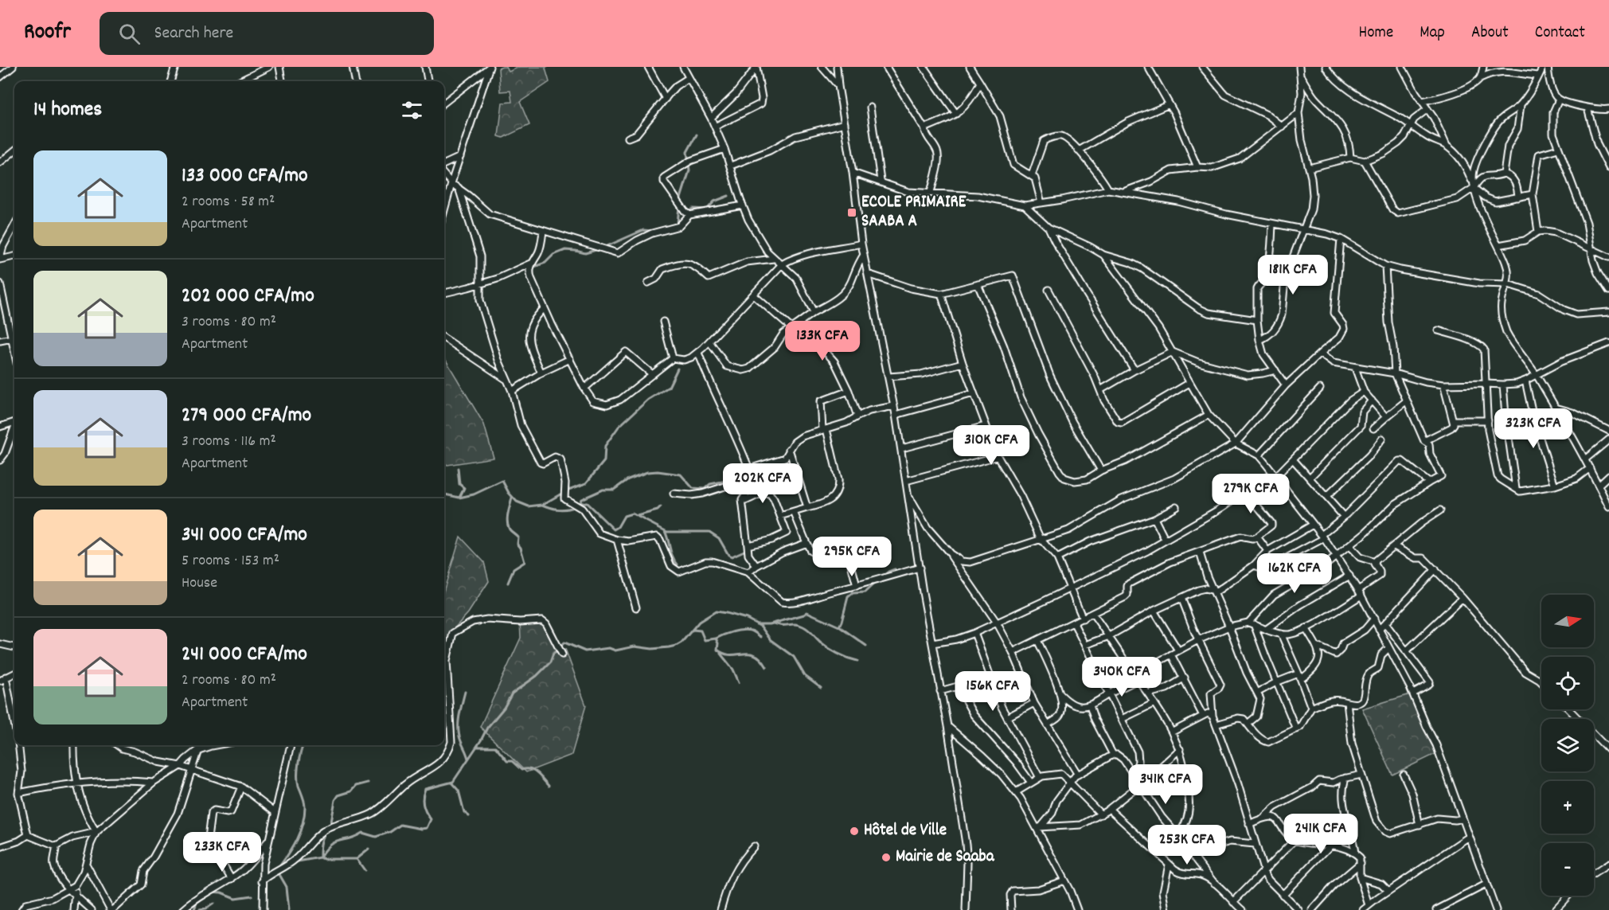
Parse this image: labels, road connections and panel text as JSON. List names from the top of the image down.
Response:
{
  "places": {
    "transit": ["ECOLE PRIMAIRE SAABA A"],
    "other": ["Hôtel de Ville", "Mairie de Saaba"]
  },
  "north": "right",
  "page": {
    "header": "Roofr",
    "search": "Search here",
    "nav": [
      "Home",
      "Map",
      "About",
      "Contact"
    ],
    "heading": "14 homes",
    "list": [
      {
        "name": "133 000 CFA/mo",
        "note": "2 rooms · 58 m² · Apartment"
      },
      {
        "name": "202 000 CFA/mo",
        "note": "3 rooms · 80 m² · Apartment"
      },
      {
        "name": "279 000 CFA/mo",
        "note": "3 rooms · 116 m² · Apartment"
      },
      {
        "name": "341 000 CFA/mo",
        "note": "5 rooms · 153 m² · House"
      },
      {
        "name": "241 000 CFA/mo",
        "note": "2 rooms · 80 m² · Apartment"
      }
    ],
    "price": [
      "181K CFA",
      "133K CFA",
      "323K CFA",
      "310K CFA",
      "202K CFA",
      "279K CFA",
      "295K CFA",
      "162K CFA",
      "340K CFA",
      "156K CFA",
      "341K CFA",
      "241K CFA",
      "253K CFA",
      "233K CFA"
    ],
    "map_buttons": ["+", "−"]
  }
}
